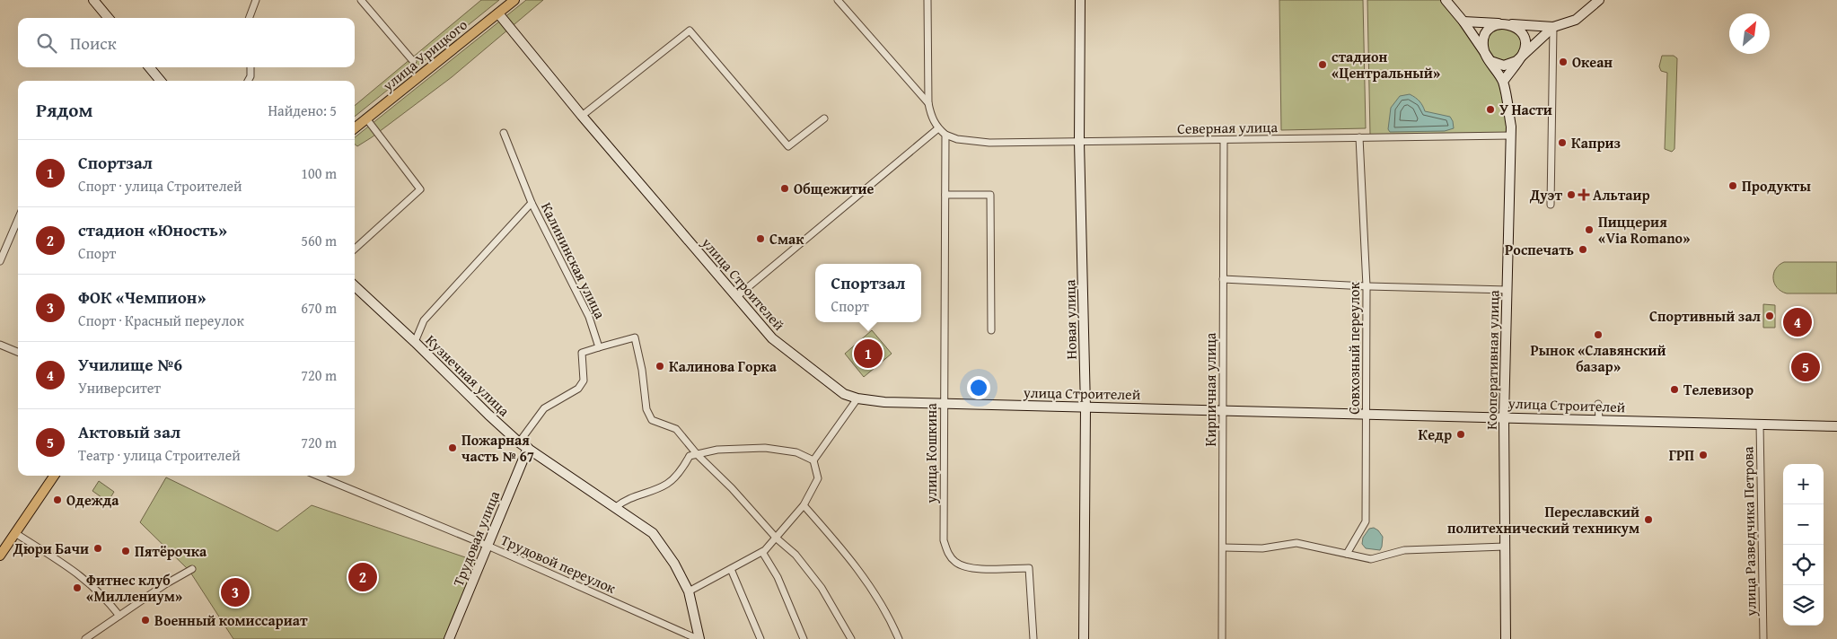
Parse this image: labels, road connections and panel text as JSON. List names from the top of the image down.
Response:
{
  "streets": {
    "main road": ["улица Урицкого"],
    "street": [
      "Северная улица",
      "Калининская улица",
      "улица Строителей",
      "Новая улица",
      "Совхозный переулок",
      "Кооперативная улица",
      "Кузнечная улица",
      "Кирпичная улица",
      "улица Кошкина",
      "улица Разведчика Петрова",
      "Трудовая улица",
      "Трудовой переулок"
    ]
  },
  "crossings": [
    ["улица Урицкого", "улица Строителей"],
    ["Северная улица", "Новая улица"],
    ["Северная улица", "Совхозный переулок"],
    ["Северная улица", "Кооперативная улица"],
    ["Северная улица", "Кирпичная улица"],
    ["Северная улица", "улица Кошкина"],
    ["улица Строителей", "Новая улица"],
    ["улица Строителей", "Совхозный переулок"],
    ["улица Строителей", "Кооперативная улица"],
    ["улица Строителей", "Кирпичная улица"],
    ["улица Строителей", "улица Кошкина"],
    ["улица Строителей", "улица Разведчика Петрова"],
    ["Кузнечная улица", "Трудовая улица"],
    ["Кузнечная улица", "Трудовой переулок"],
    ["Трудовая улица", "Трудовой переулок"]
  ],
  "places": {
    "other": [
      "Океан",
      "стадион «Центральный»",
      "У Насти",
      "Каприз",
      "Продукты",
      "Общежитие",
      "Дуэт",
      "Пиццерия «Via Romano»",
      "Смак",
      "Роспечать",
      "Спортивный зал",
      "Рынок «Славянский базар»",
      "Калинова Горка",
      "Телевизор",
      "Кедр",
      "Пожарная часть № 67",
      "ГРП",
      "Одежда",
      "Переславский политехнический техникум",
      "Дюри Бачи",
      "Пятёрочка",
      "Фитнес клуб «Миллениум»",
      "Военный комиссариат"
    ],
    "health": ["Альтаир"]
  },
  "north": "top right",
  "page": {
    "search": "Поиск",
    "heading": ["Рядом", "Найдено: 5"],
    "list": [
      {
        "mark": "1",
        "name": "Спортзал",
        "note": "Спорт · улица Строителей",
        "value": "100 m"
      },
      {
        "mark": "2",
        "name": "стадион «Юность»",
        "note": "Спорт",
        "value": "560 m"
      },
      {
        "mark": "3",
        "name": "ФОК «Чемпион»",
        "note": "Спорт · Красный переулок",
        "value": "670 m"
      },
      {
        "mark": "4",
        "name": "Училище №6",
        "note": "Университет",
        "value": "720 m"
      },
      {
        "mark": "5",
        "name": "Актовый зал",
        "note": "Театр · улица Строителей",
        "value": "720 m"
      }
    ],
    "popup": ["Спортзал", "Спорт"],
    "pins": [
      "4",
      "1",
      "5",
      "2",
      "3"
    ],
    "map_buttons": ["+", "−"]
  }
}
